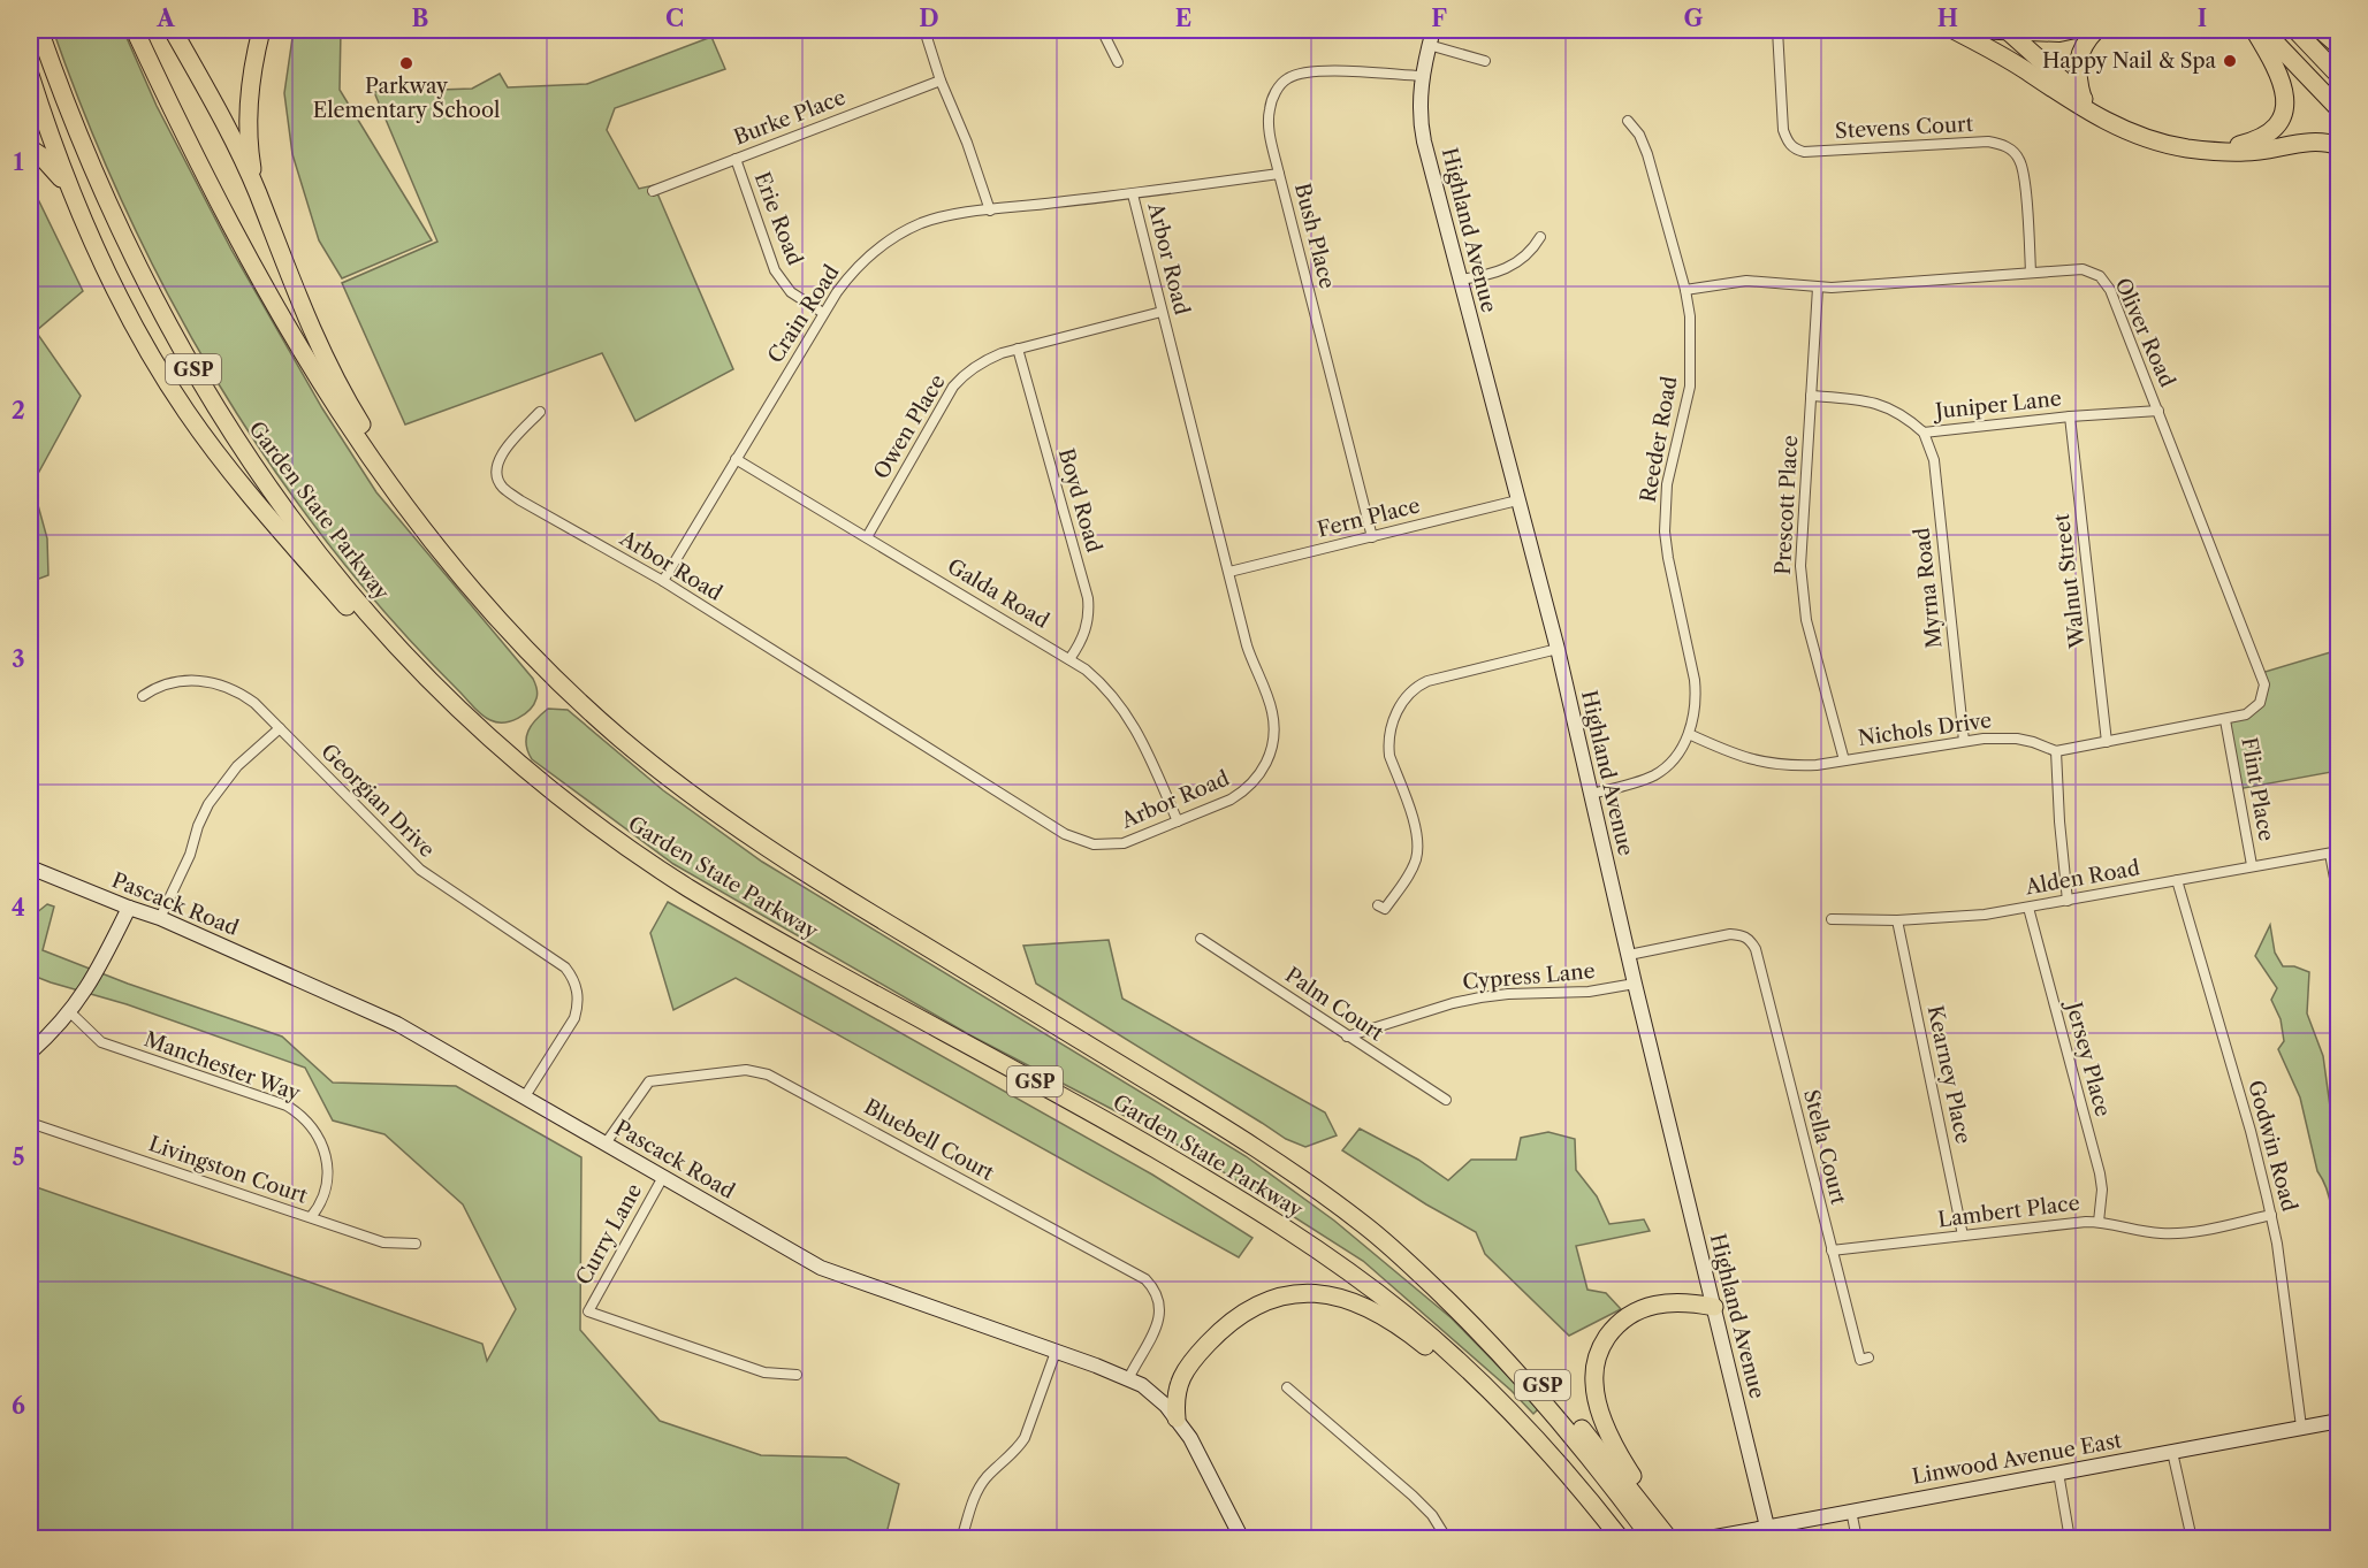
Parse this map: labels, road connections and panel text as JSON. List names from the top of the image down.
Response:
{
  "streets": {
    "highway": ["GSP", "Garden State Parkway"],
    "street": [
      "Burke Place",
      "Stevens Court",
      "Erie Road",
      "Highland Avenue",
      "Bush Place",
      "Arbor Road",
      "Crain Road",
      "Oliver Road",
      "Juniper Lane",
      "Owen Place",
      "Reeder Road",
      "Boyd Road",
      "Prescott Place",
      "Fern Place",
      "Walnut Street",
      "Myrna Road",
      "Galda Road",
      "Nichols Drive",
      "Flint Place",
      "Georgian Drive",
      "Alden Road",
      "Pascack Road",
      "Cypress Lane",
      "Palm Court",
      "Jersey Place",
      "Manchester Way",
      "Kearney Place",
      "Bluebell Court",
      "Godwin Road",
      "Stella Court",
      "Livingston Court",
      "Lambert Place",
      "Curry Lane",
      "Linwood Avenue East"
    ]
  },
  "crossings": [
    ["Burke Place", "Erie Road"],
    ["Stevens Court", "Oliver Road"],
    ["Erie Road", "Crain Road"],
    ["Highland Avenue", "Bush Place"],
    ["Highland Avenue", "Reeder Road"],
    ["Highland Avenue", "Fern Place"],
    ["Highland Avenue", "Cypress Lane"],
    ["Highland Avenue", "Stella Court"],
    ["Highland Avenue", "Linwood Avenue East"],
    ["Bush Place", "Crain Road"],
    ["Bush Place", "Fern Place"],
    ["Arbor Road", "Crain Road"],
    ["Arbor Road", "Owen Place"],
    ["Arbor Road", "Fern Place"],
    ["Arbor Road", "Galda Road"],
    ["Crain Road", "Galda Road"],
    ["Oliver Road", "Juniper Lane"],
    ["Oliver Road", "Reeder Road"],
    ["Oliver Road", "Prescott Place"],
    ["Oliver Road", "Nichols Drive"],
    ["Juniper Lane", "Prescott Place"],
    ["Juniper Lane", "Walnut Street"],
    ["Juniper Lane", "Myrna Road"],
    ["Owen Place", "Boyd Road"],
    ["Owen Place", "Galda Road"],
    ["Reeder Road", "Nichols Drive"],
    ["Boyd Road", "Galda Road"],
    ["Prescott Place", "Nichols Drive"],
    ["Walnut Street", "Nichols Drive"],
    ["Myrna Road", "Nichols Drive"],
    ["Nichols Drive", "Flint Place"],
    ["Flint Place", "Alden Road"],
    ["Georgian Drive", "Pascack Road"],
    ["Alden Road", "Jersey Place"],
    ["Alden Road", "Kearney Place"],
    ["Alden Road", "Godwin Road"],
    ["Pascack Road", "Bluebell Court"],
    ["Pascack Road", "Curry Lane"],
    ["Cypress Lane", "Palm Court"],
    ["Jersey Place", "Lambert Place"],
    ["Manchester Way", "Livingston Court"],
    ["Kearney Place", "Lambert Place"],
    ["Godwin Road", "Lambert Place"],
    ["Godwin Road", "Linwood Avenue East"],
    ["Stella Court", "Lambert Place"]
  ],
  "places": ["Happy Nail & Spa", "Parkway Elementary School"],
  "grid": {
    "columns": [
      "A",
      "B",
      "C",
      "D",
      "E",
      "F",
      "G",
      "H",
      "I"
    ],
    "rows": [
      "1",
      "2",
      "3",
      "4",
      "5",
      "6"
    ]
  }
}
